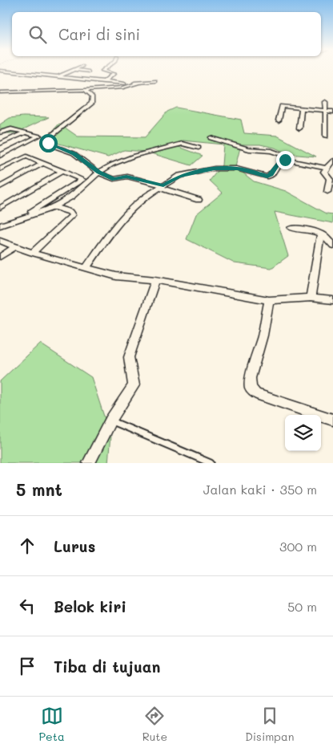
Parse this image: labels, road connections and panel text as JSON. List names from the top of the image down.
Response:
{
  "page": {
    "search": "Cari di sini",
    "heading": ["5 mnt", "Jalan kaki · 350 m"],
    "list": [
      ["Lurus", "300 m"],
      ["Belok kiri", "50 m"],
      "Tiba di tujuan"
    ],
    "nav": ["Peta", "Rute", "Disimpan"]
  }
}
